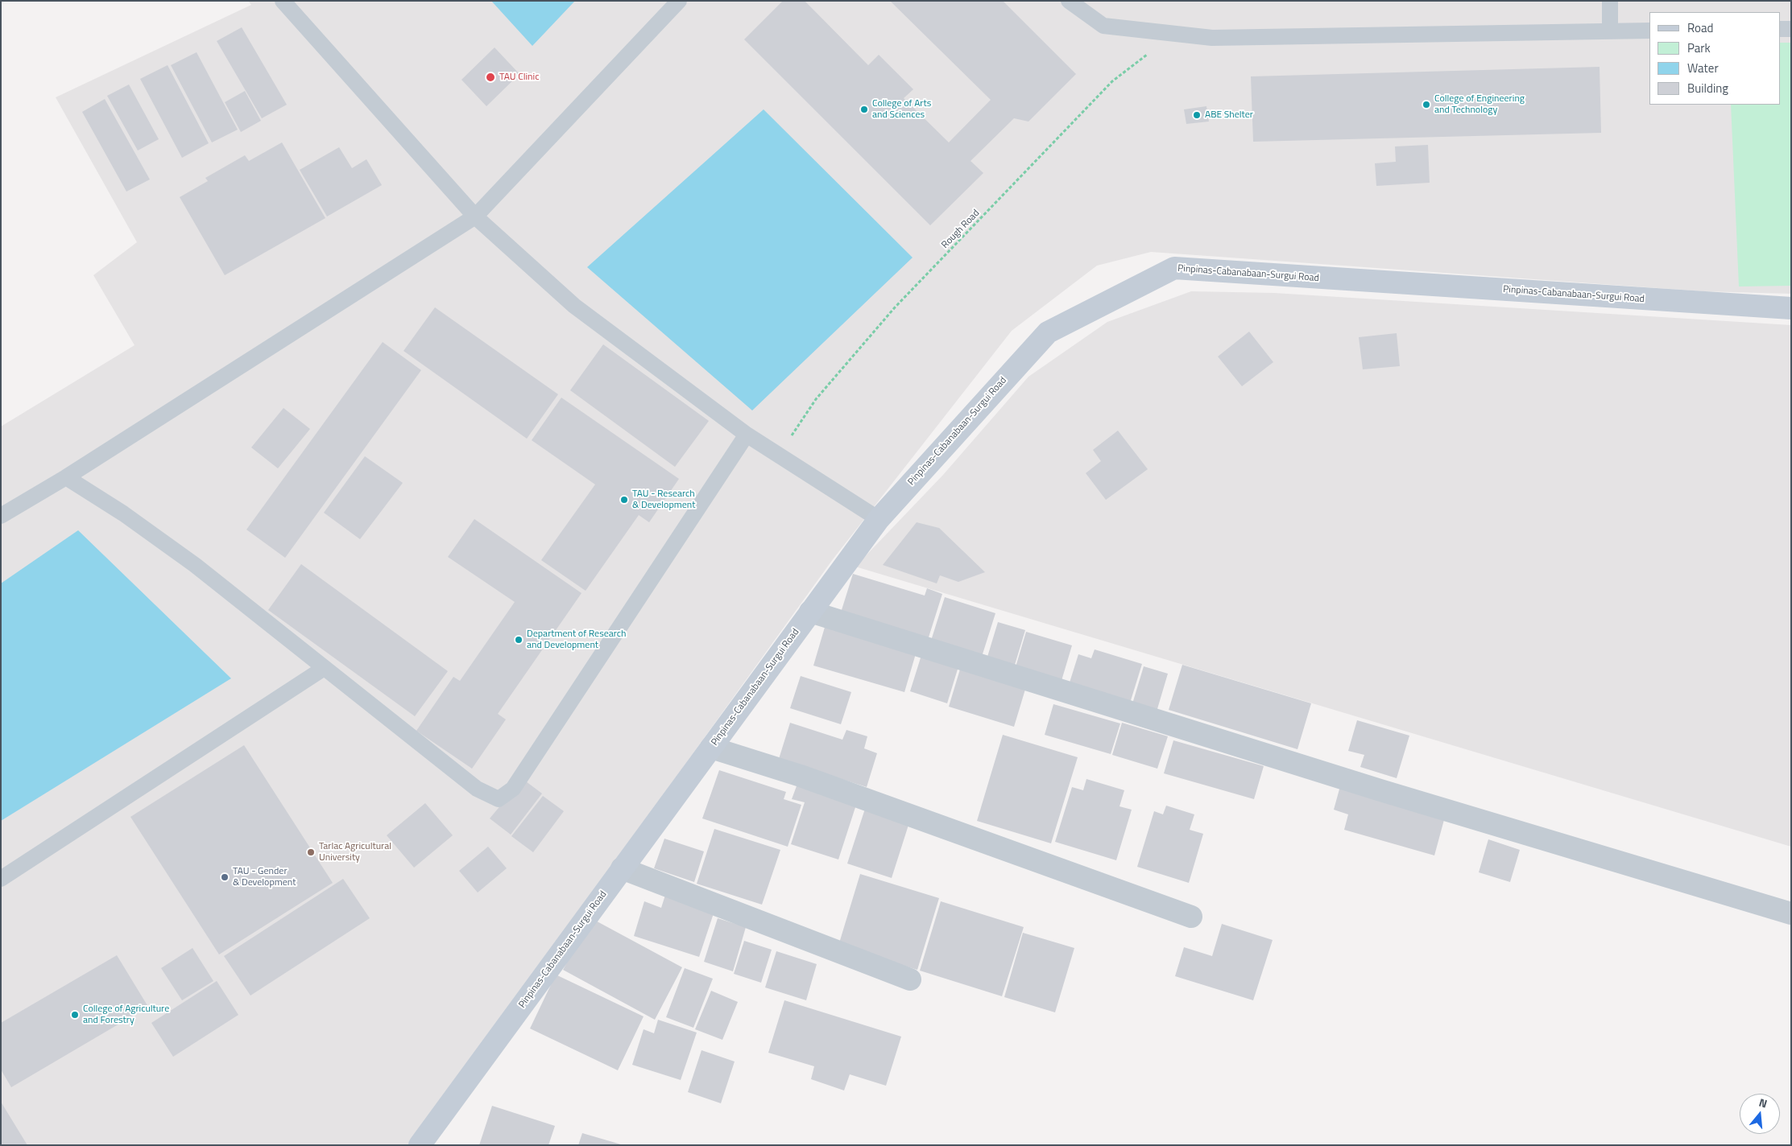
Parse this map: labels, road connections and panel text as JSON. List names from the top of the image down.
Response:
{
  "streets": {
    "street": ["Pinpinas-Cabanabaan-Surgui Road"],
    "path": ["Rough Road"]
  },
  "places": [
    "TAU Clinic",
    "College of Engineering and Technology",
    "College of Arts and Sciences",
    "ABE Shelter",
    "TAU - Research & Development",
    "Department of Research and Development",
    "Tarlac Agricultural University",
    "TAU - Gender & Development",
    "College of Agriculture and Forestry"
  ],
  "legend": [
    "Road",
    "Park",
    "Water",
    "Building"
  ],
  "north": "top"
}
